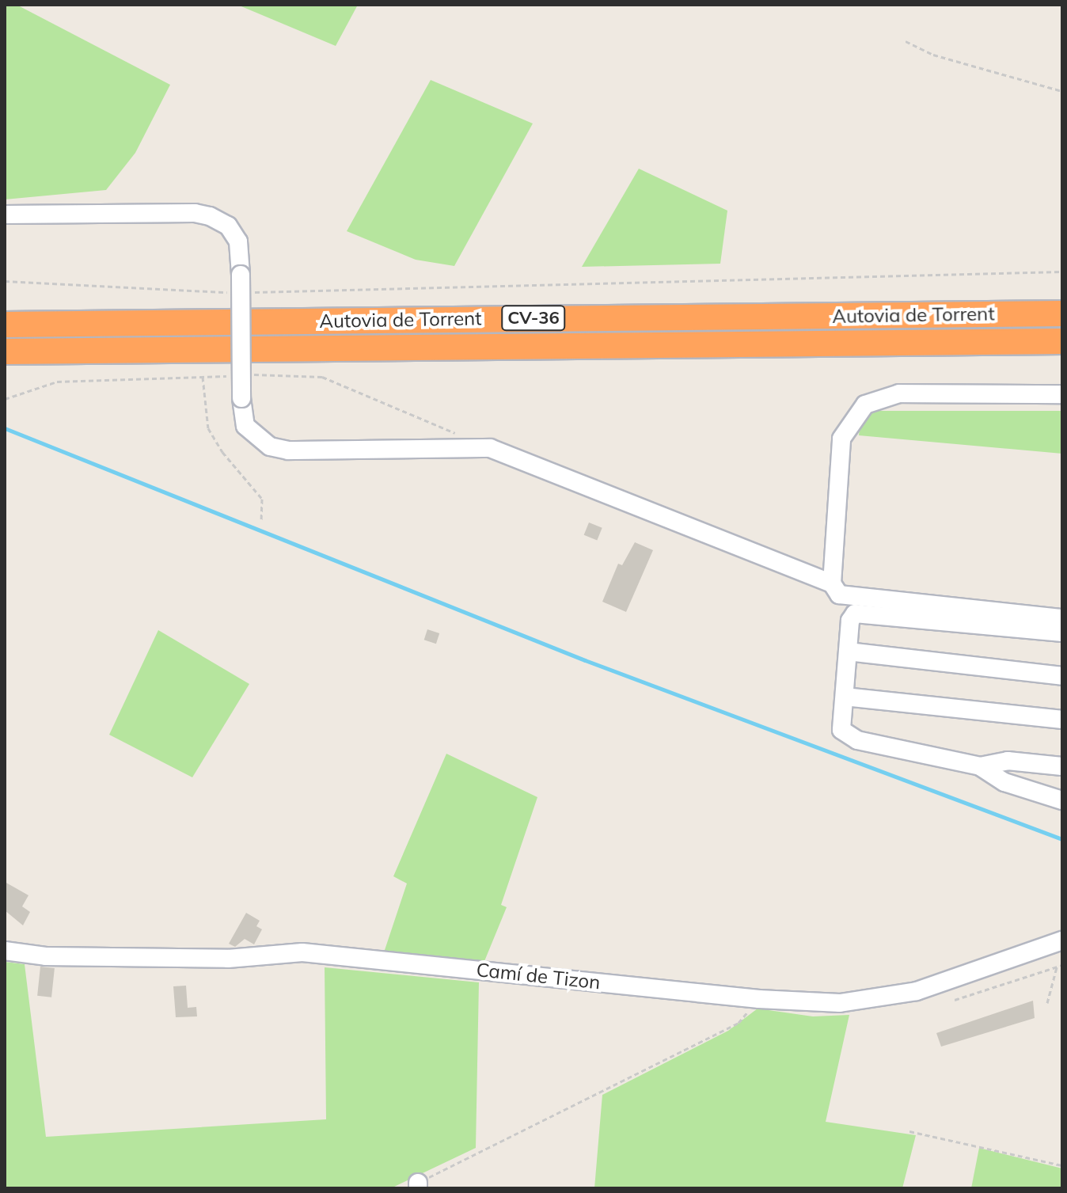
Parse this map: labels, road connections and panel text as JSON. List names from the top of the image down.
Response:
{
  "streets": {
    "highway": ["Autovia de Torrent", "CV-36"],
    "street": ["Camí de Tizon"]
  }
}
